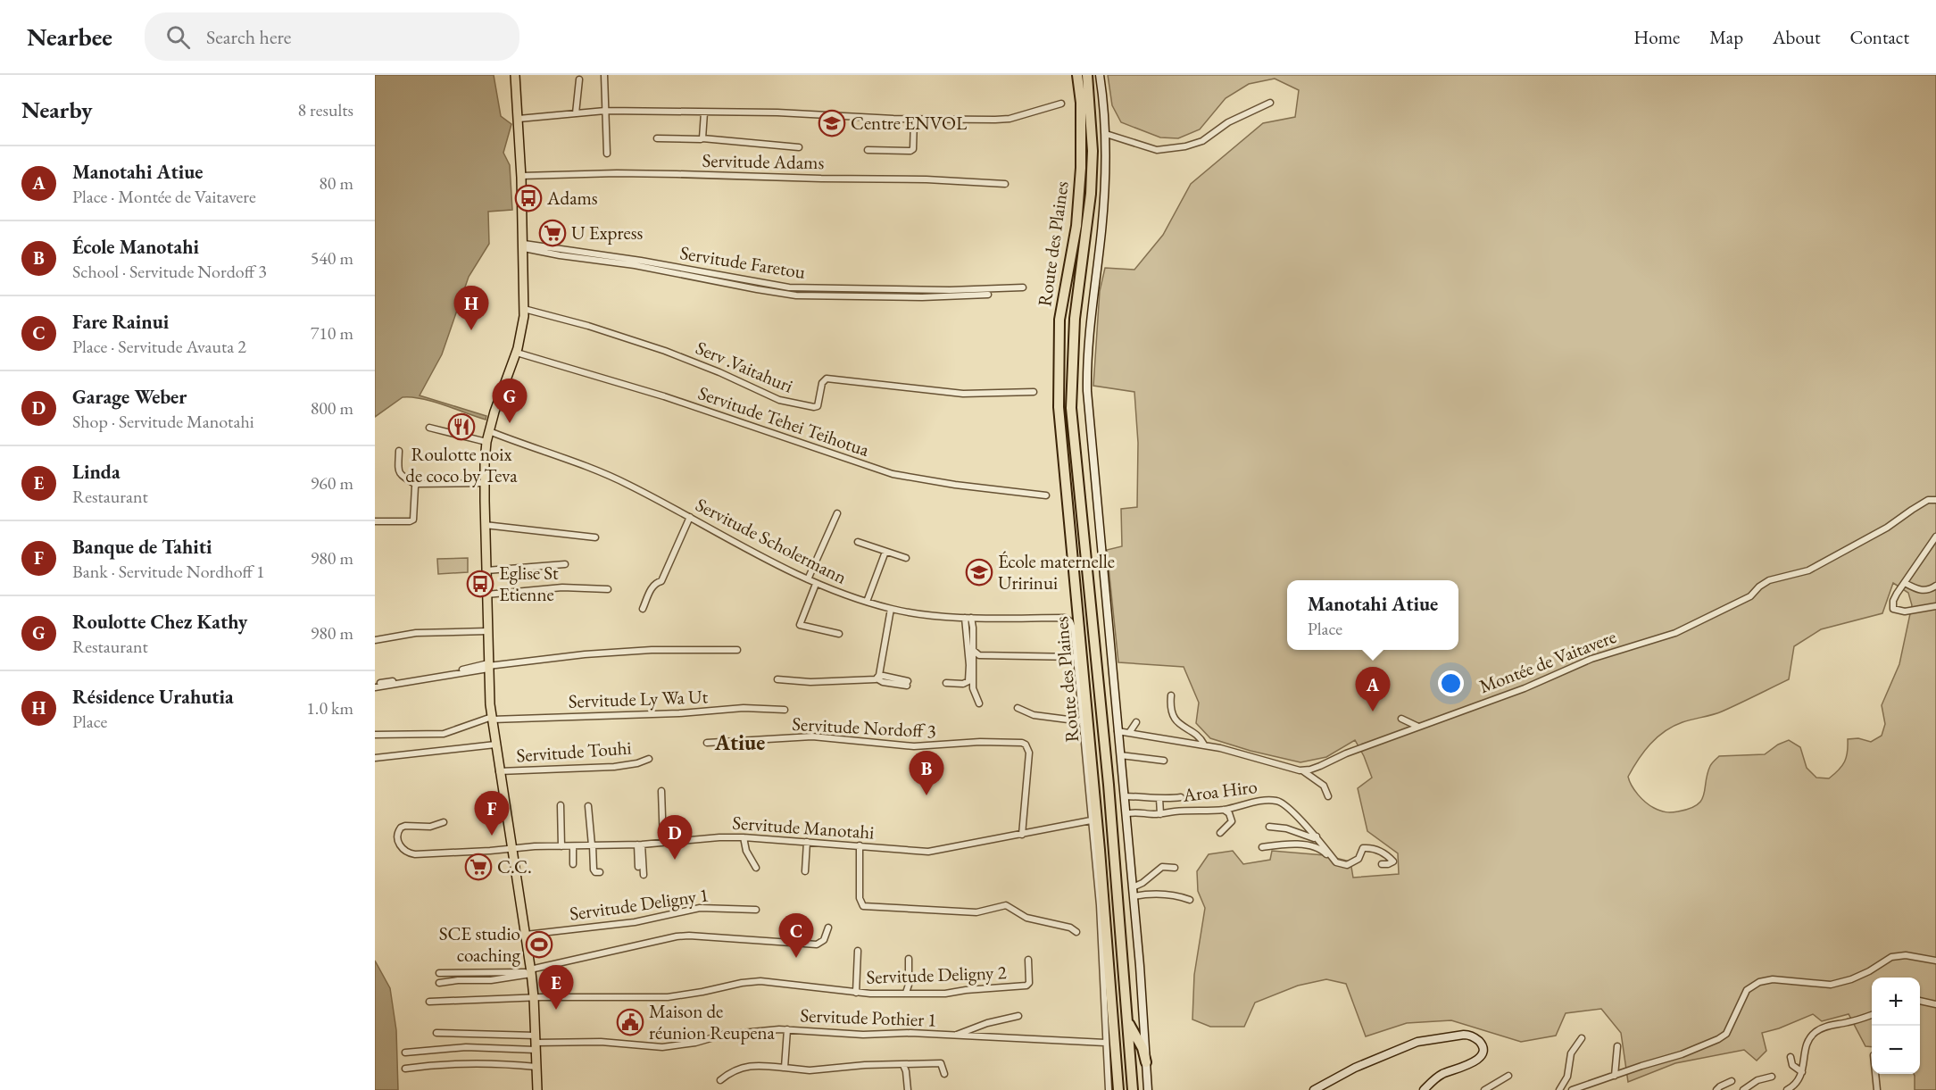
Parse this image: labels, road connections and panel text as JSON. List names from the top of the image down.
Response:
{
  "streets": {
    "highway": ["Route des Plaines"],
    "street": [
      "Servitude Adams",
      "Servitude Faretou",
      "Serv .Vaitahuri",
      "Servitude Tehei Teihotua",
      "Servitude Scholermann",
      "Montée de Vaitavere",
      "Servitude Ly Wa Ut",
      "Servitude Nordoff 3",
      "Servitude Touhi",
      "Aroa Hiro",
      "Servitude Manotahi",
      "Servitude Deligny 1",
      "Servitude Deligny 2",
      "Servitude Pothier 1"
    ]
  },
  "crossings": [
    ["Servitude Nordoff 3", "Servitude Manotahi"]
  ],
  "districts": ["Atiue"],
  "places": {
    "school or university": ["Centre ENVOL", "École maternelle Uririnui"],
    "bus stop": ["Adams", "Eglise St Etienne"],
    "supermarket": ["U Express", "C.C."],
    "restaurant": ["Roulotte noix de coco by Teva"],
    "sports": ["SCE studio coaching"],
    "public building": ["Maison de réunion Reupena"]
  },
  "page": {
    "header": "Nearbee",
    "search": "Search here",
    "nav": [
      "Home",
      "Map",
      "About",
      "Contact"
    ],
    "heading": ["Nearby", "8 results"],
    "list": [
      {
        "mark": "A",
        "name": "Manotahi Atiue",
        "note": "Place · Montée de Vaitavere",
        "value": "80 m"
      },
      {
        "mark": "B",
        "name": "École Manotahi",
        "note": "School · Servitude Nordoff 3",
        "value": "540 m"
      },
      {
        "mark": "C",
        "name": "Fare Rainui",
        "note": "Place · Servitude Avauta 2",
        "value": "710 m"
      },
      {
        "mark": "D",
        "name": "Garage Weber",
        "note": "Shop · Servitude Manotahi",
        "value": "800 m"
      },
      {
        "mark": "E",
        "name": "Linda",
        "note": "Restaurant",
        "value": "960 m"
      },
      {
        "mark": "F",
        "name": "Banque de Tahiti",
        "note": "Bank · Servitude Nordhoff 1",
        "value": "980 m"
      },
      {
        "mark": "G",
        "name": "Roulotte Chez Kathy",
        "note": "Restaurant",
        "value": "980 m"
      },
      {
        "mark": "H",
        "name": "Résidence Urahutia",
        "note": "Place",
        "value": "1.0 km"
      }
    ],
    "pins": [
      "H",
      "G",
      "A",
      "B",
      "F",
      "D",
      "C",
      "E"
    ],
    "popup": ["Manotahi Atiue", "Place"],
    "map_buttons": ["+", "−"]
  }
}
